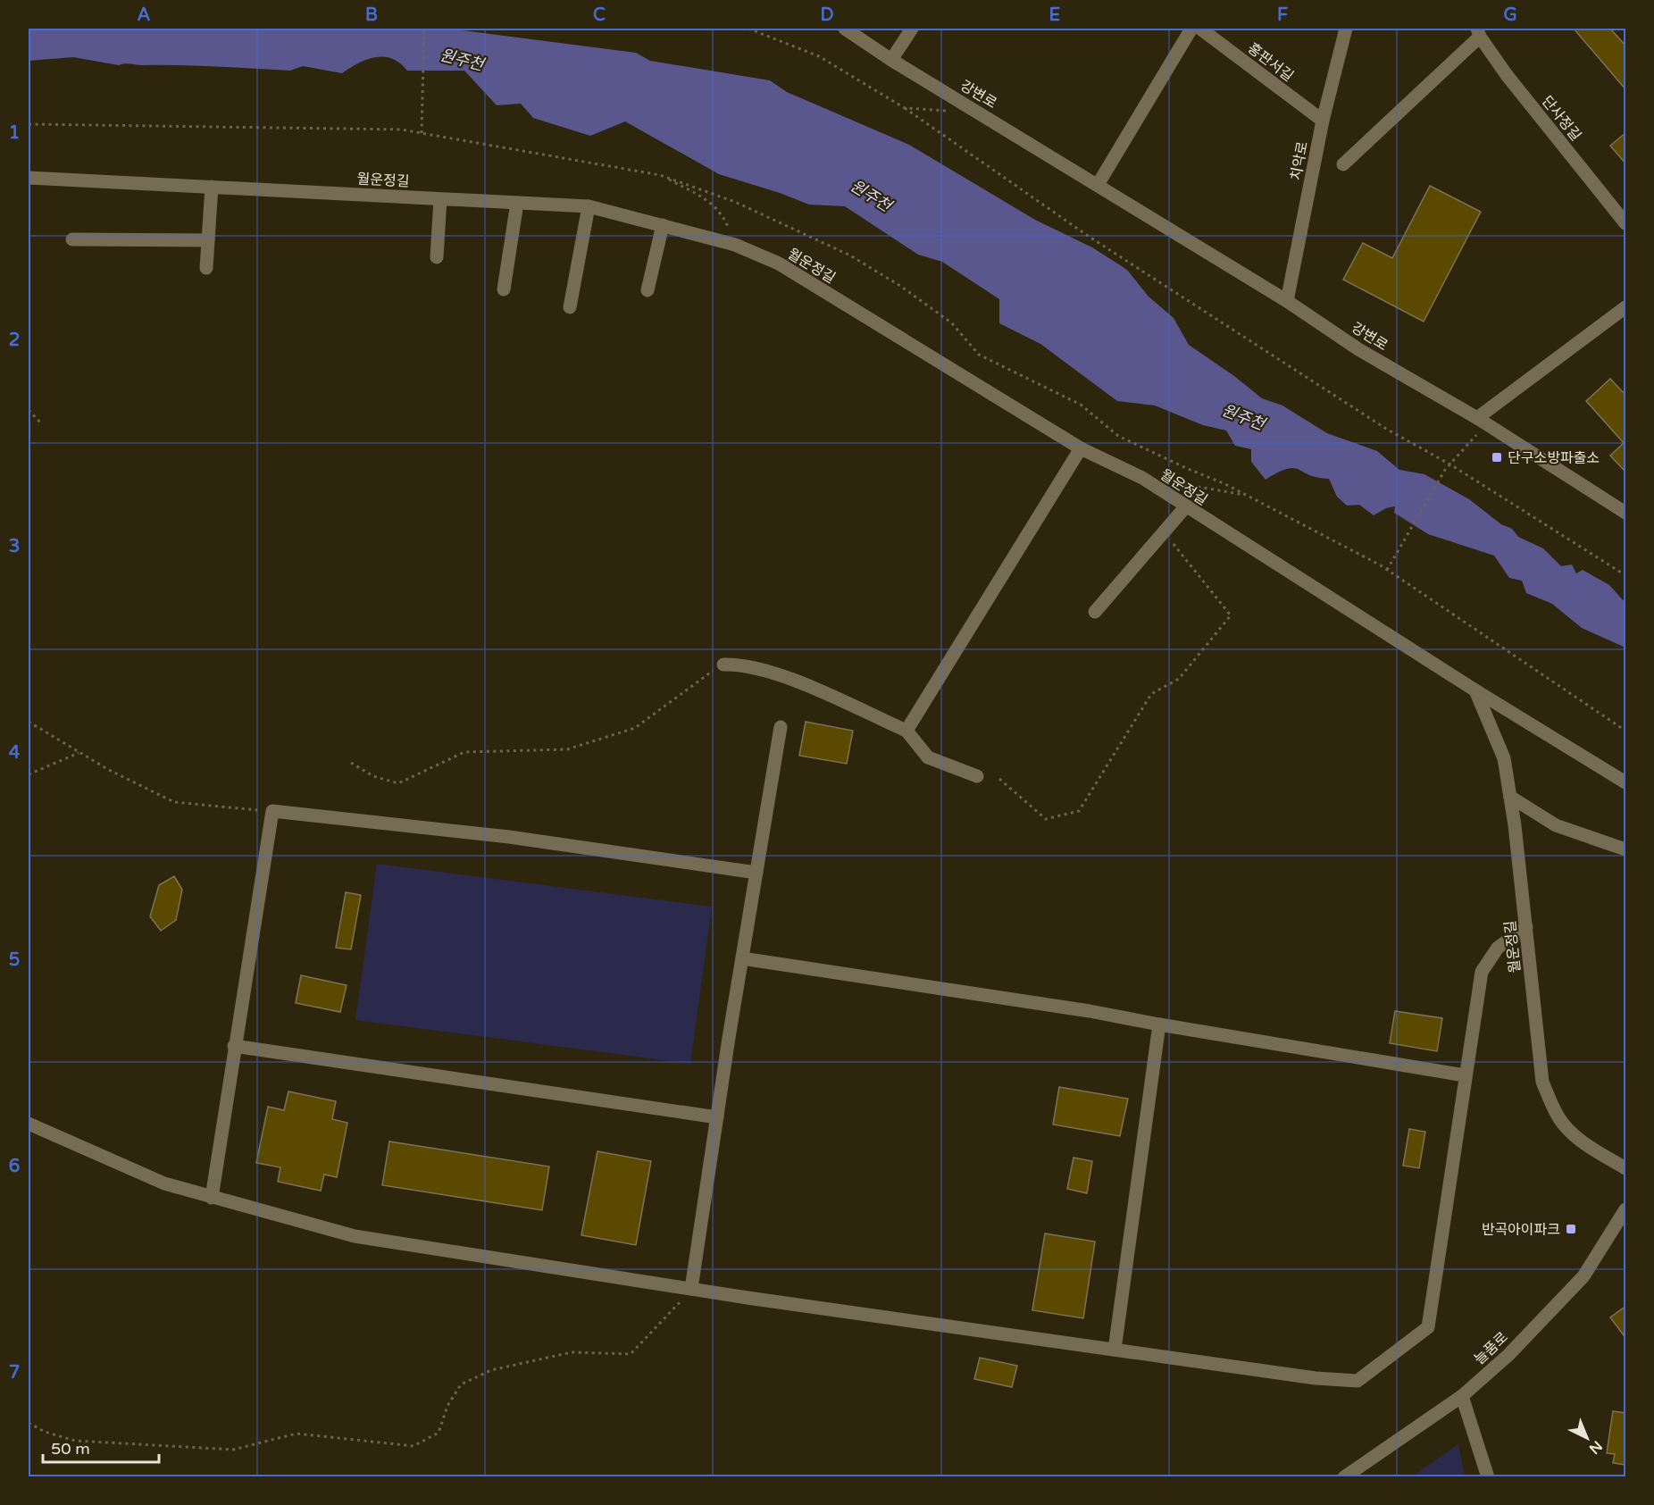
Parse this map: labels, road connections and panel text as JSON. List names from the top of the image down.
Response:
{
  "streets": {
    "street": [
      "홍판서길",
      "강변로",
      "단사정길",
      "치악로",
      "월운정길",
      "늘품로"
    ]
  },
  "crossings": [
    ["홍판서길", "치악로"],
    ["강변로", "치악로"]
  ],
  "water": ["원주천"],
  "places": {
    "transit": ["단구소방파출소", "반곡아이파크"]
  },
  "scale_bar": "50 m",
  "north": "bottom right",
  "grid": {
    "columns": [
      "A",
      "B",
      "C",
      "D",
      "E",
      "F",
      "G"
    ],
    "rows": [
      "1",
      "2",
      "3",
      "4",
      "5",
      "6",
      "7"
    ]
  }
}
